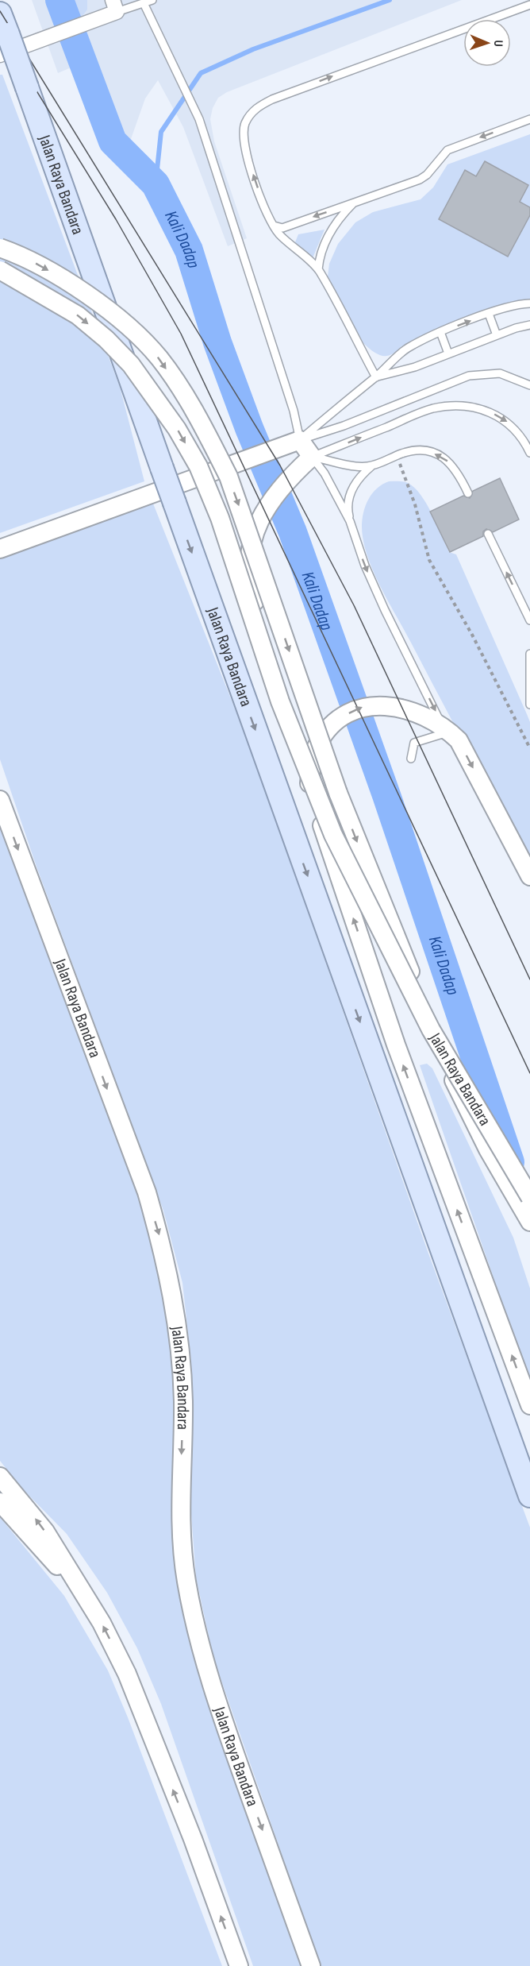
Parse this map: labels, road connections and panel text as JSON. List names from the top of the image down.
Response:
{
  "streets": {
    "main road": ["Jalan Raya Bandara"]
  },
  "one_way": ["Jalan Raya Bandara"],
  "water": ["Kali Dadap"],
  "north": "right"
}
